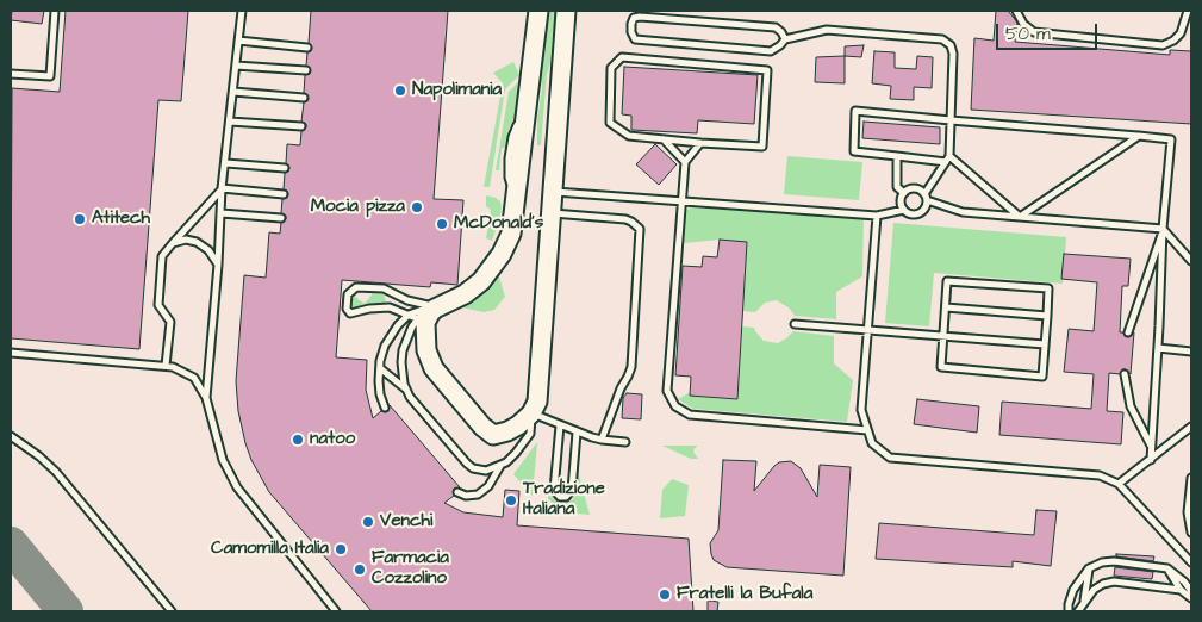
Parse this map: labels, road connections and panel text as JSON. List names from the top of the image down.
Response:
{
  "places": [
    "Napolimania",
    "Mocia pizza",
    "Atitech",
    "McDonald's",
    "natoo",
    "Tradizione Italiana",
    "Venchi",
    "Camomilla Italia",
    "Farmacia Cozzolino",
    "Fratelli la Bufala"
  ],
  "scale_bar": "50 m"
}
